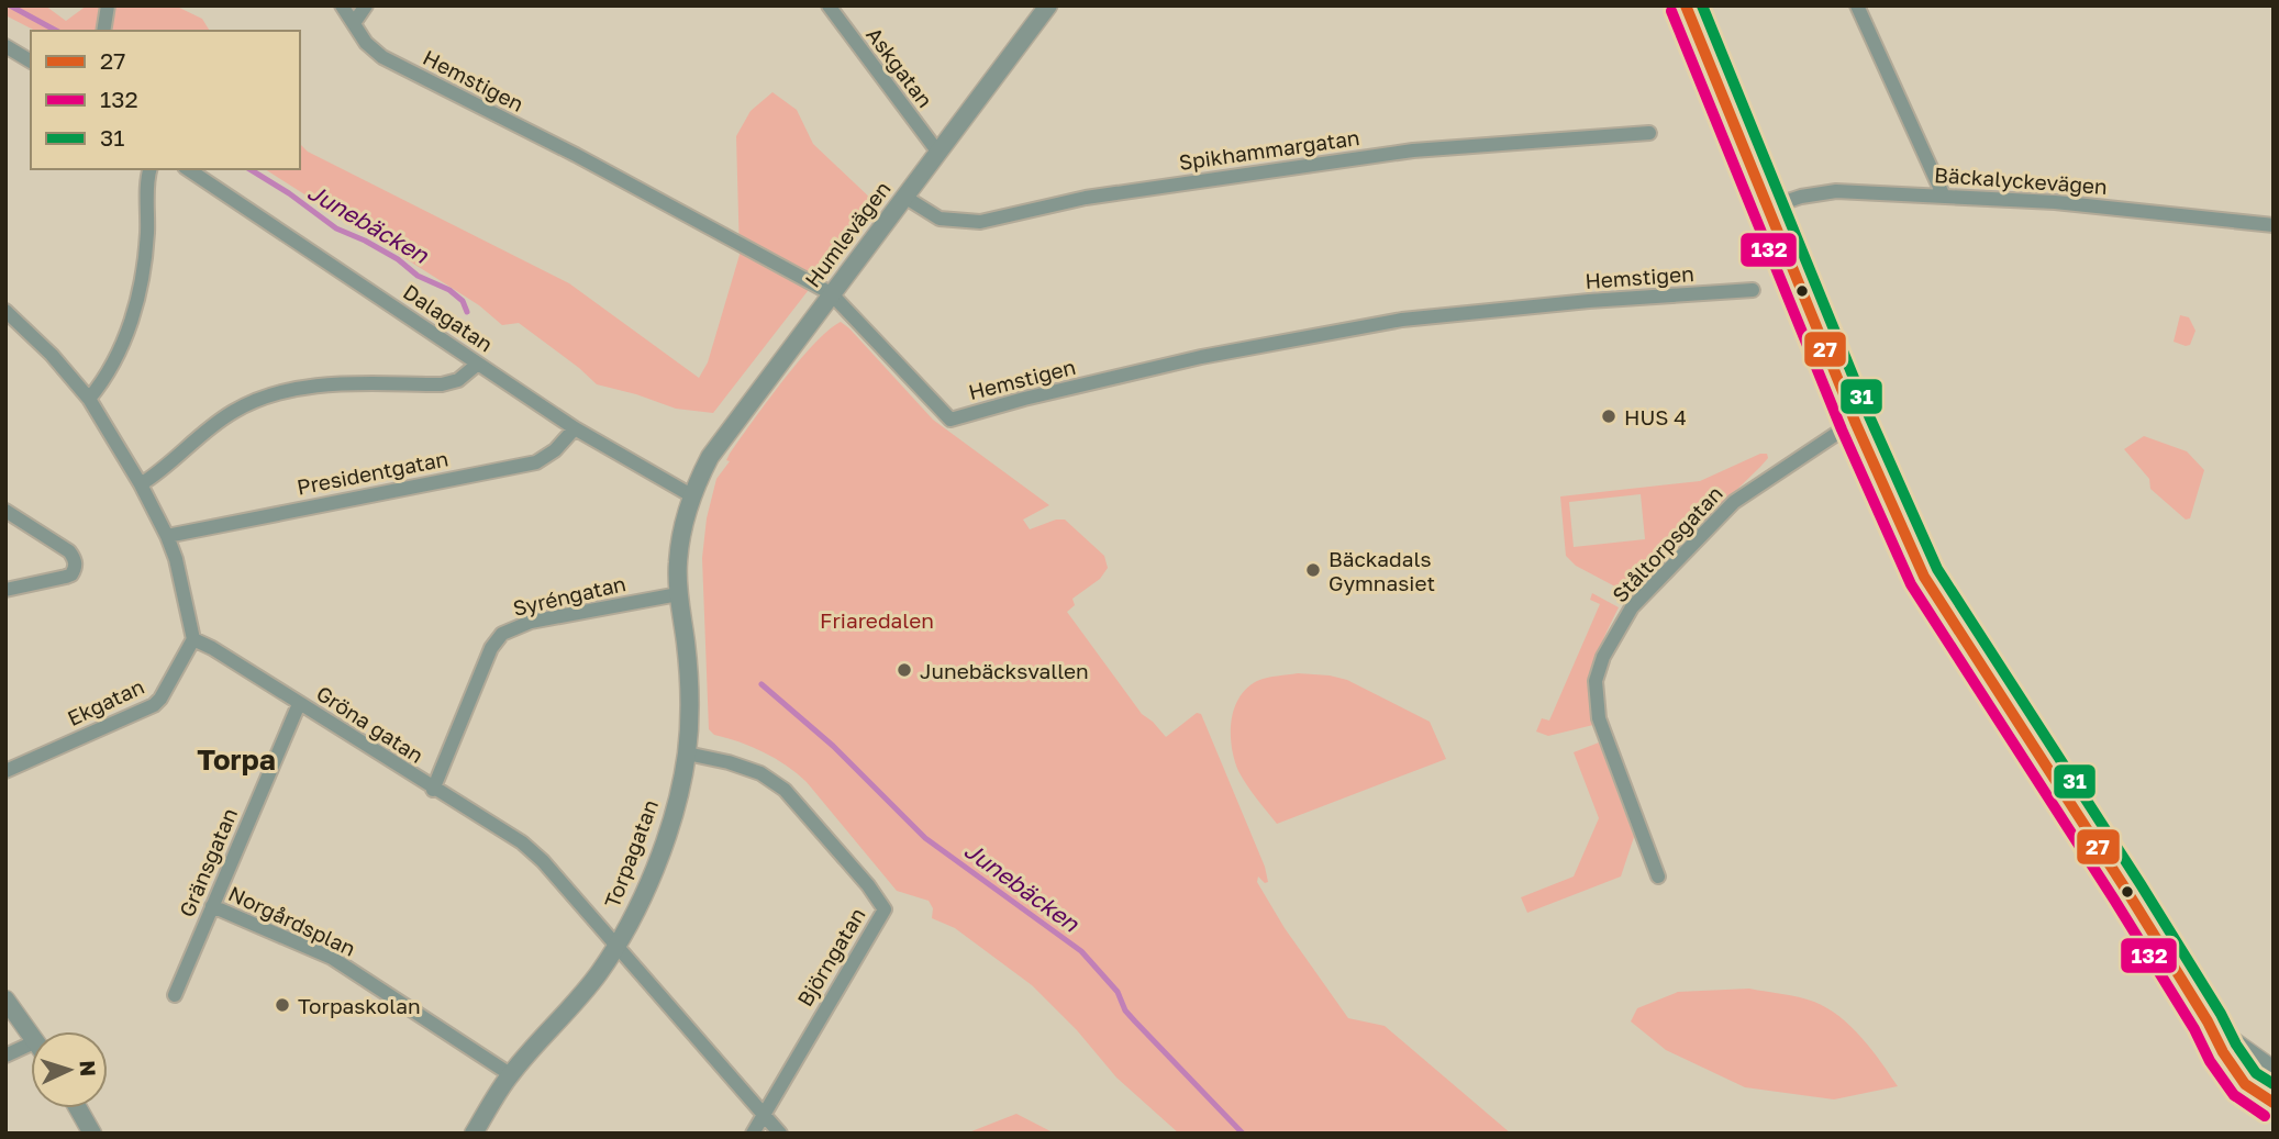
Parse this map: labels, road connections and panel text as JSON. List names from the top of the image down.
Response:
{
  "streets": {
    "street": [
      "Askgatan",
      "Hemstigen",
      "Spikhammargatan",
      "Bäckalyckevägen",
      "Humlevägen",
      "Dalagatan",
      "Presidentgatan",
      "Ståltorpsgatan",
      "Syréngatan",
      "Ekgatan",
      "Gröna gatan",
      "Torpagatan",
      "Gränsgatan",
      "Norgårdsplan",
      "Björngatan"
    ]
  },
  "crossings": [
    ["Askgatan", "Humlevägen"],
    ["Hemstigen", "Humlevägen"],
    ["Spikhammargatan", "Humlevägen"],
    ["Humlevägen", "Dalagatan"],
    ["Humlevägen", "Torpagatan"],
    ["Dalagatan", "Presidentgatan"],
    ["Dalagatan", "Torpagatan"],
    ["Syréngatan", "Gröna gatan"],
    ["Syréngatan", "Torpagatan"],
    ["Ekgatan", "Gröna gatan"],
    ["Gröna gatan", "Torpagatan"],
    ["Gröna gatan", "Gränsgatan"],
    ["Gröna gatan", "Björngatan"],
    ["Torpagatan", "Norgårdsplan"],
    ["Torpagatan", "Björngatan"],
    ["Gränsgatan", "Norgårdsplan"]
  ],
  "districts": ["Torpa"],
  "water": ["Junebäcken"],
  "parks": ["Friaredalen"],
  "places": [
    "HUS 4",
    "Bäckadals Gymnasiet",
    "Junebäcksvallen",
    "Torpaskolan"
  ],
  "lines": ["transit line 27", "transit line 31", "transit line 132"],
  "legend": ["27", "132", "31"],
  "north": "right"
}
